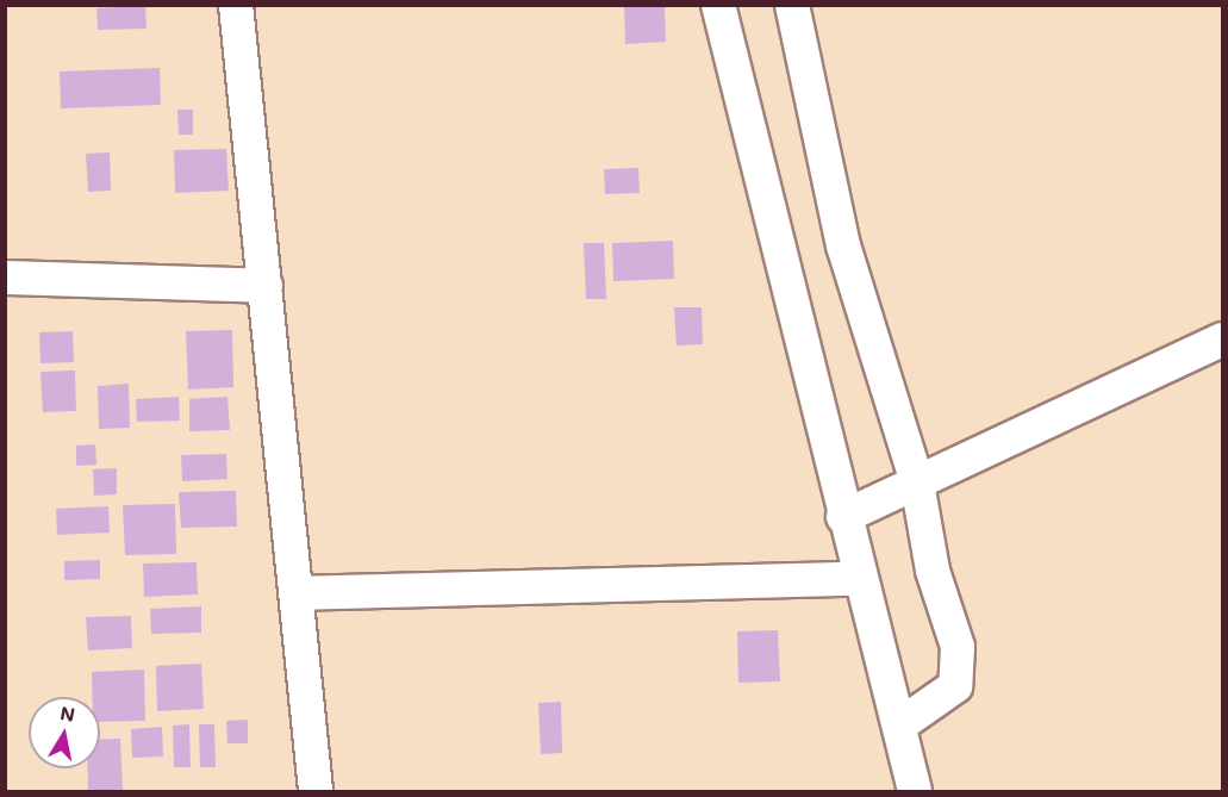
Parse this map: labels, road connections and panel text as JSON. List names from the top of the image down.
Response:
{
  "north": "top"
}
